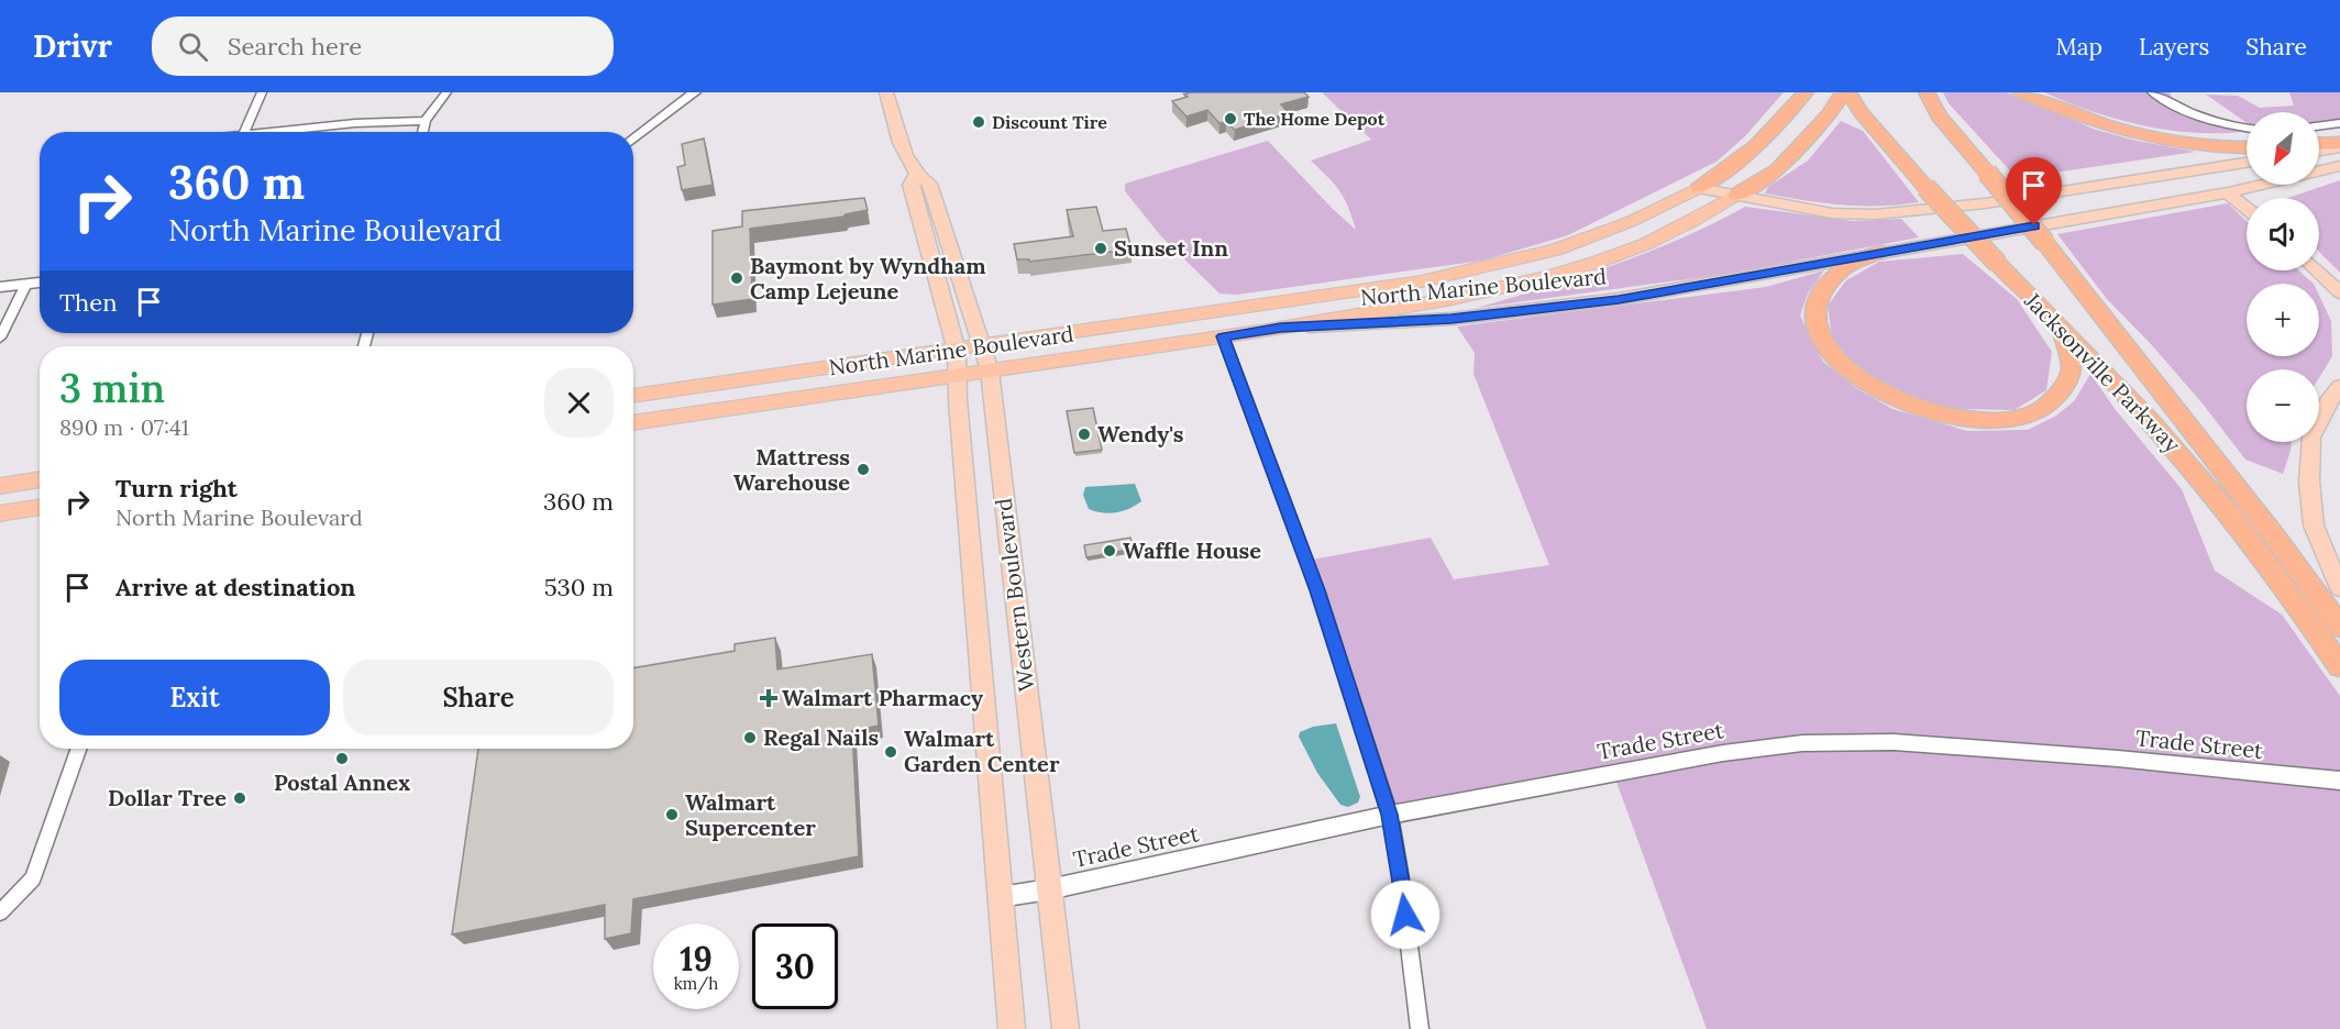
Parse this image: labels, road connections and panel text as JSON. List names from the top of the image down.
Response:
{
  "streets": {
    "highway": ["North Marine Boulevard", "Jacksonville Parkway"],
    "main road": ["Western Boulevard"],
    "street": ["Trade Street"]
  },
  "crossings": [
    ["North Marine Boulevard", "Western Boulevard"],
    ["Western Boulevard", "Trade Street"]
  ],
  "places": {
    "other": [
      "The Home Depot",
      "Discount Tire",
      "Sunset Inn",
      "Baymont by Wyndham Camp Lejeune",
      "Wendy's",
      "Mattress Warehouse",
      "Waffle House",
      "Regal Nails",
      "Walmart Garden Center",
      "Postal Annex",
      "Dollar Tree",
      "Walmart Supercenter"
    ],
    "health": ["Walmart Pharmacy"]
  },
  "north": "bottom left",
  "page": {
    "header": "Drivr",
    "search": "Search here",
    "nav": ["Map", "Layers", "Share"],
    "map_buttons": ["+", "−"],
    "turn": ["360 m", "North Marine Boulevard"],
    "then": "Then",
    "heading": ["3 min", "890 m · 07:41"],
    "list": [
      {
        "name": "Turn right",
        "note": "North Marine Boulevard",
        "value": "360 m"
      },
      {
        "name": "Arrive at destination",
        "value": "530 m"
      }
    ],
    "buttons": ["Exit", "Share"],
    "speed": "19 km/h",
    "limit": "30"
  }
}
